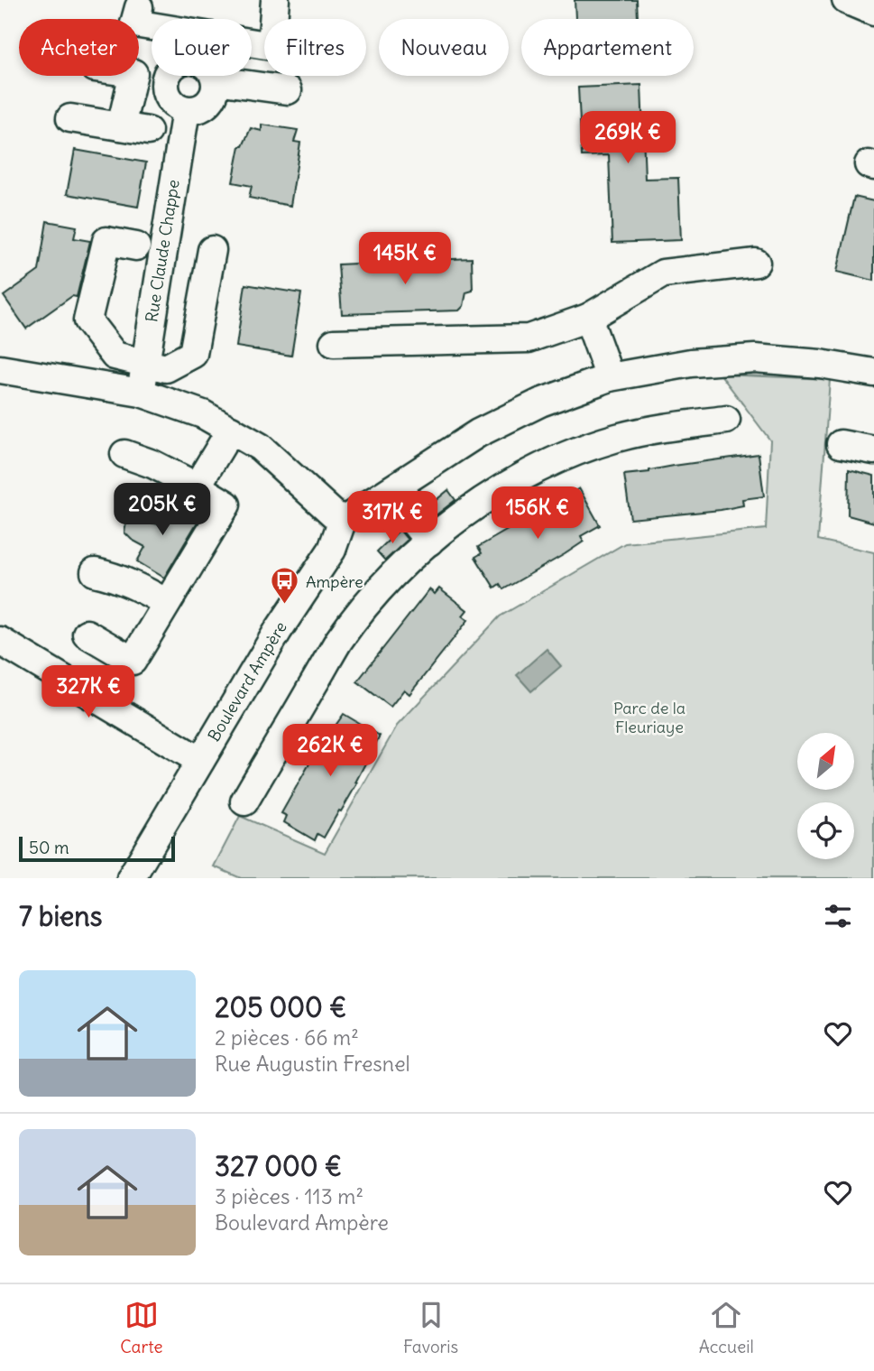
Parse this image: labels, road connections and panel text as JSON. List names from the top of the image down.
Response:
{
  "streets": {
    "street": ["Rue Claude Chappe", "Boulevard Ampère"]
  },
  "parks": ["Parc de la Fleuriaye"],
  "places": {
    "bus stop": ["Ampère"]
  },
  "scale_bar": "50 m",
  "north": "top right",
  "page": {
    "chip": [
      "Acheter",
      "Louer",
      "Filtres",
      "Nouveau",
      "Appartement"
    ],
    "price": [
      "269K €",
      "145K €",
      "205K €",
      "156K €",
      "317K €",
      "327K €",
      "262K €"
    ],
    "scale": "50 m",
    "heading": "7 biens",
    "list": [
      {
        "name": "205 000 €",
        "note": "2 pièces · 66 m² · Rue Augustin Fresnel"
      },
      {
        "name": "327 000 €",
        "note": "3 pièces · 113 m² · Boulevard Ampère"
      }
    ],
    "tabs": ["Carte", "Favoris", "Accueil"]
  }
}
